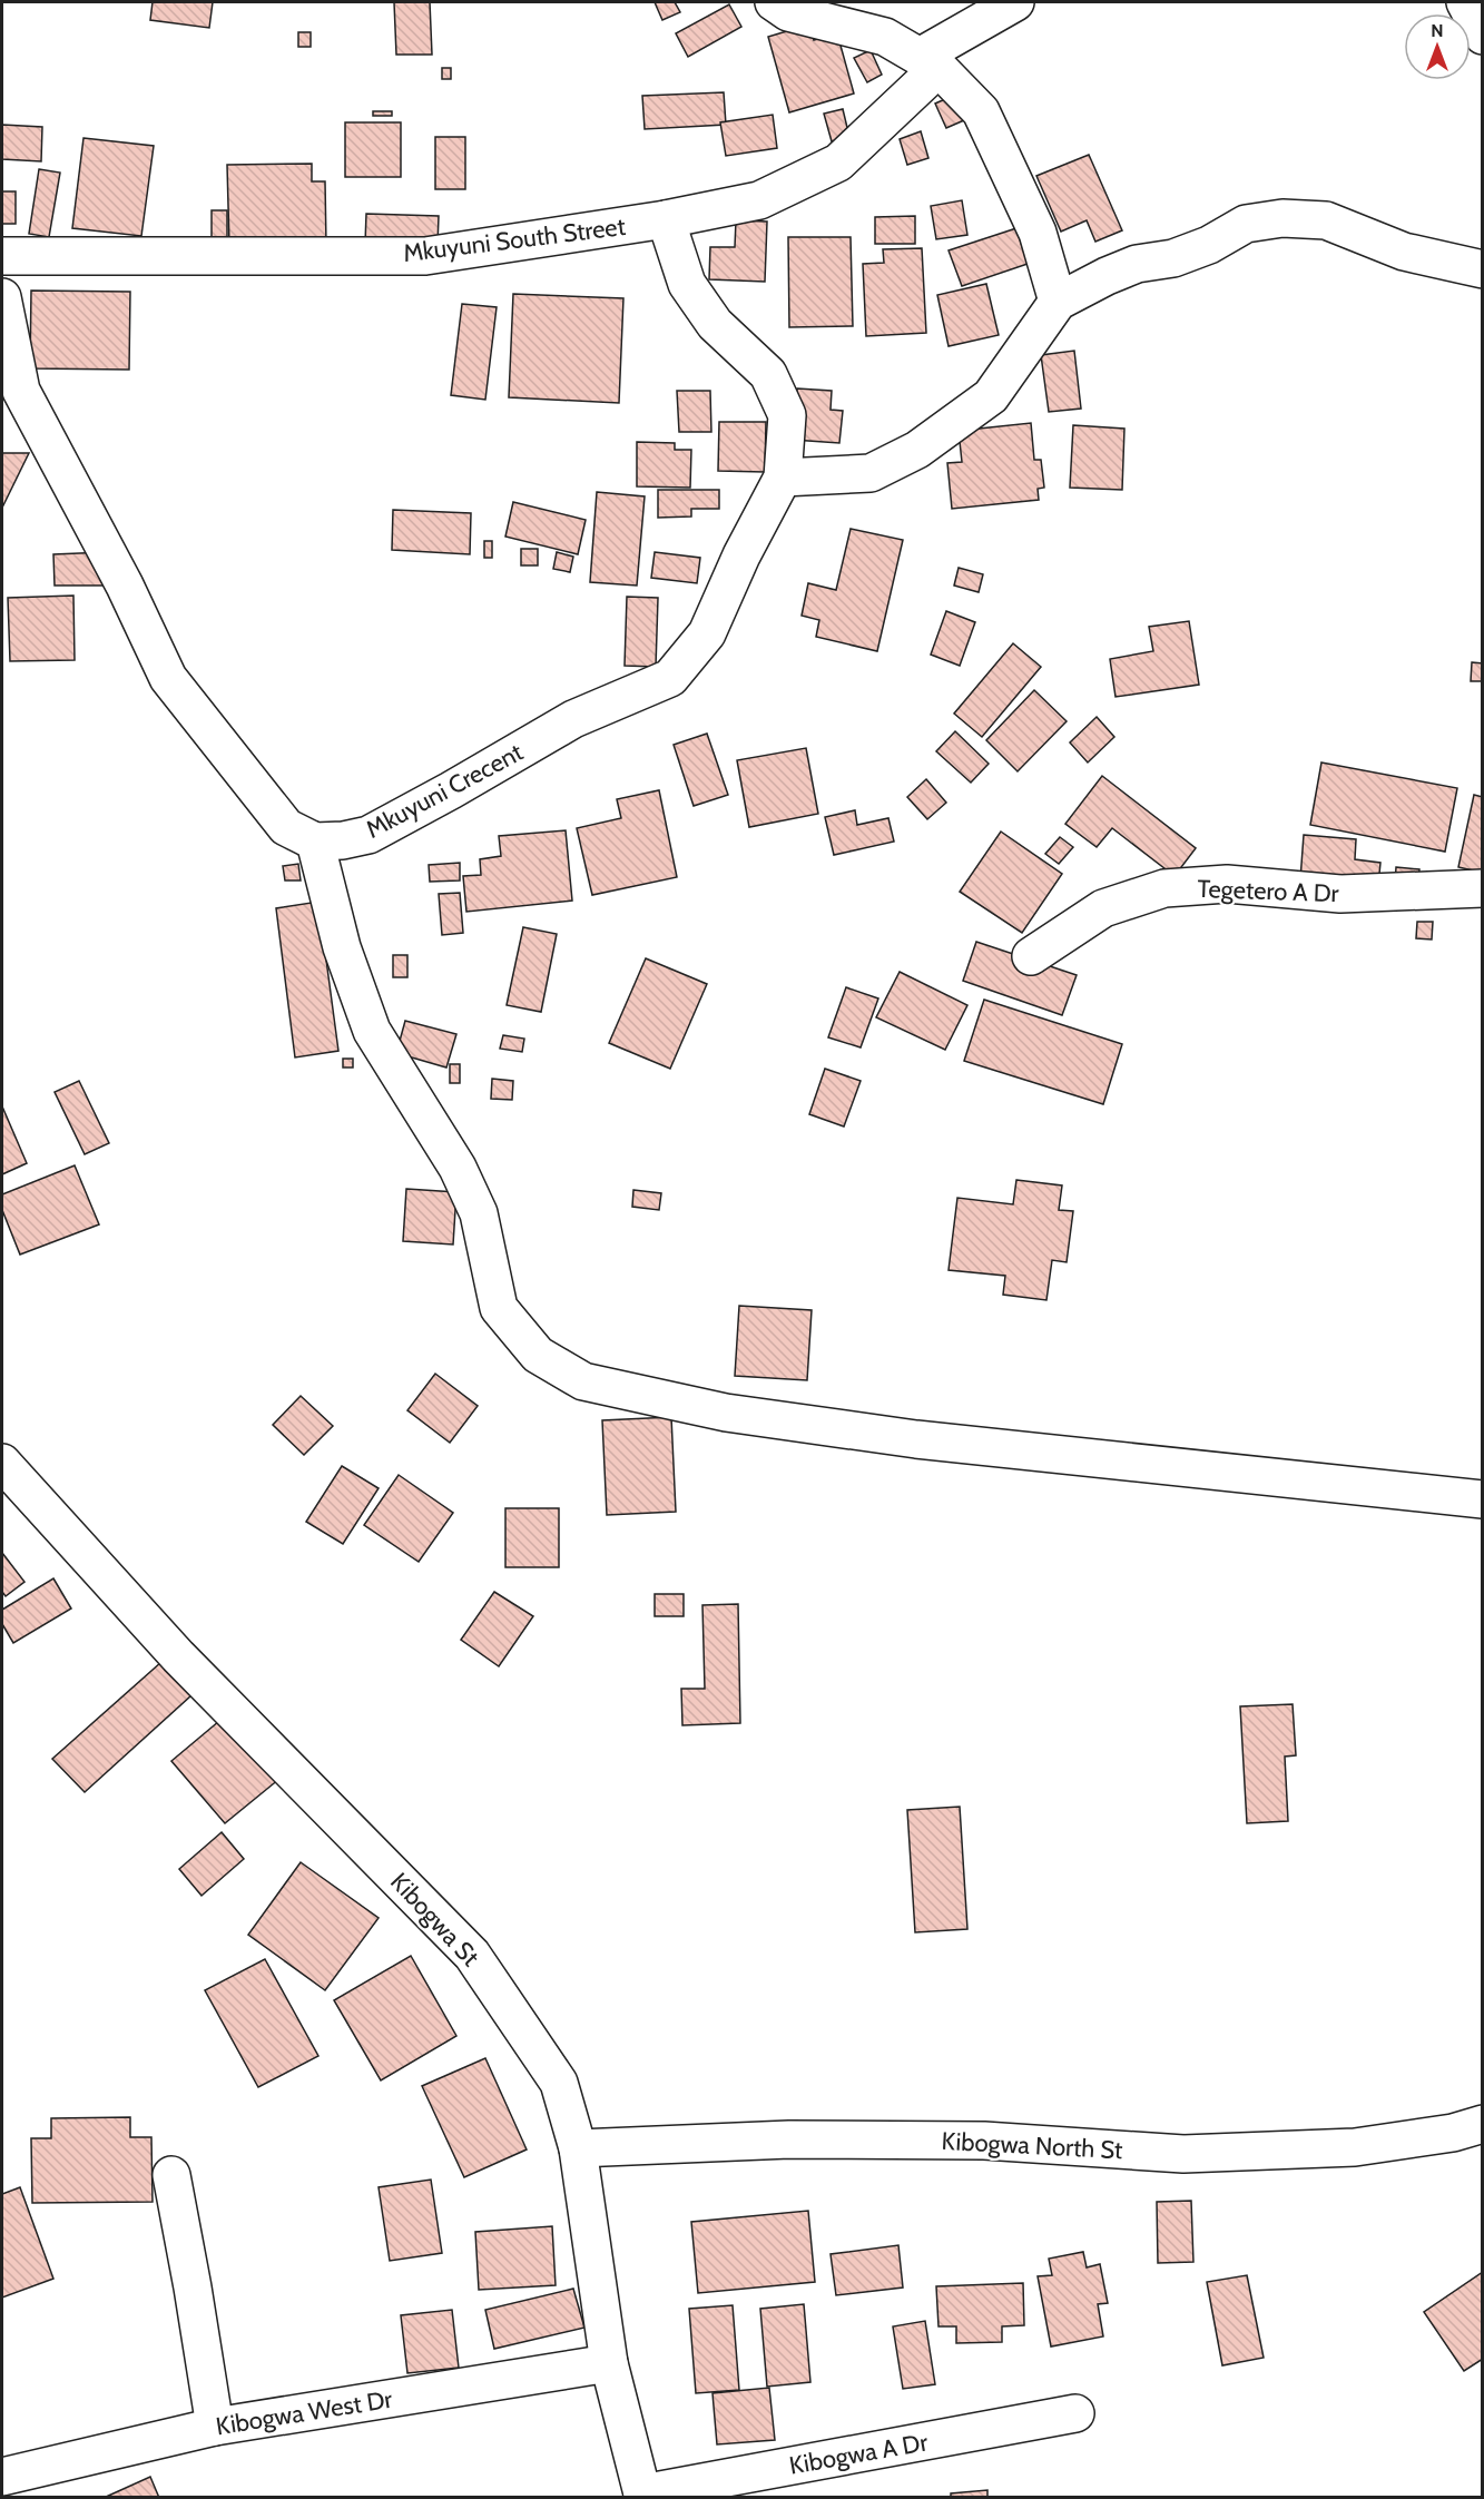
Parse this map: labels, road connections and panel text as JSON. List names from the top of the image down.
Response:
{
  "streets": {
    "street": [
      "Mkuyuni South Street",
      "Mkuyuni Crecent",
      "Tegetero A Dr",
      "Kibogwa St",
      "Kibogwa North St",
      "Kibogwa West Dr",
      "Kibogwa A Dr"
    ]
  },
  "crossings": [
    ["Mkuyuni South Street", "Mkuyuni Crecent"],
    ["Kibogwa St", "Kibogwa North St"],
    ["Kibogwa St", "Kibogwa West Dr"],
    ["Kibogwa St", "Kibogwa A Dr"]
  ],
  "north": "top"
}
